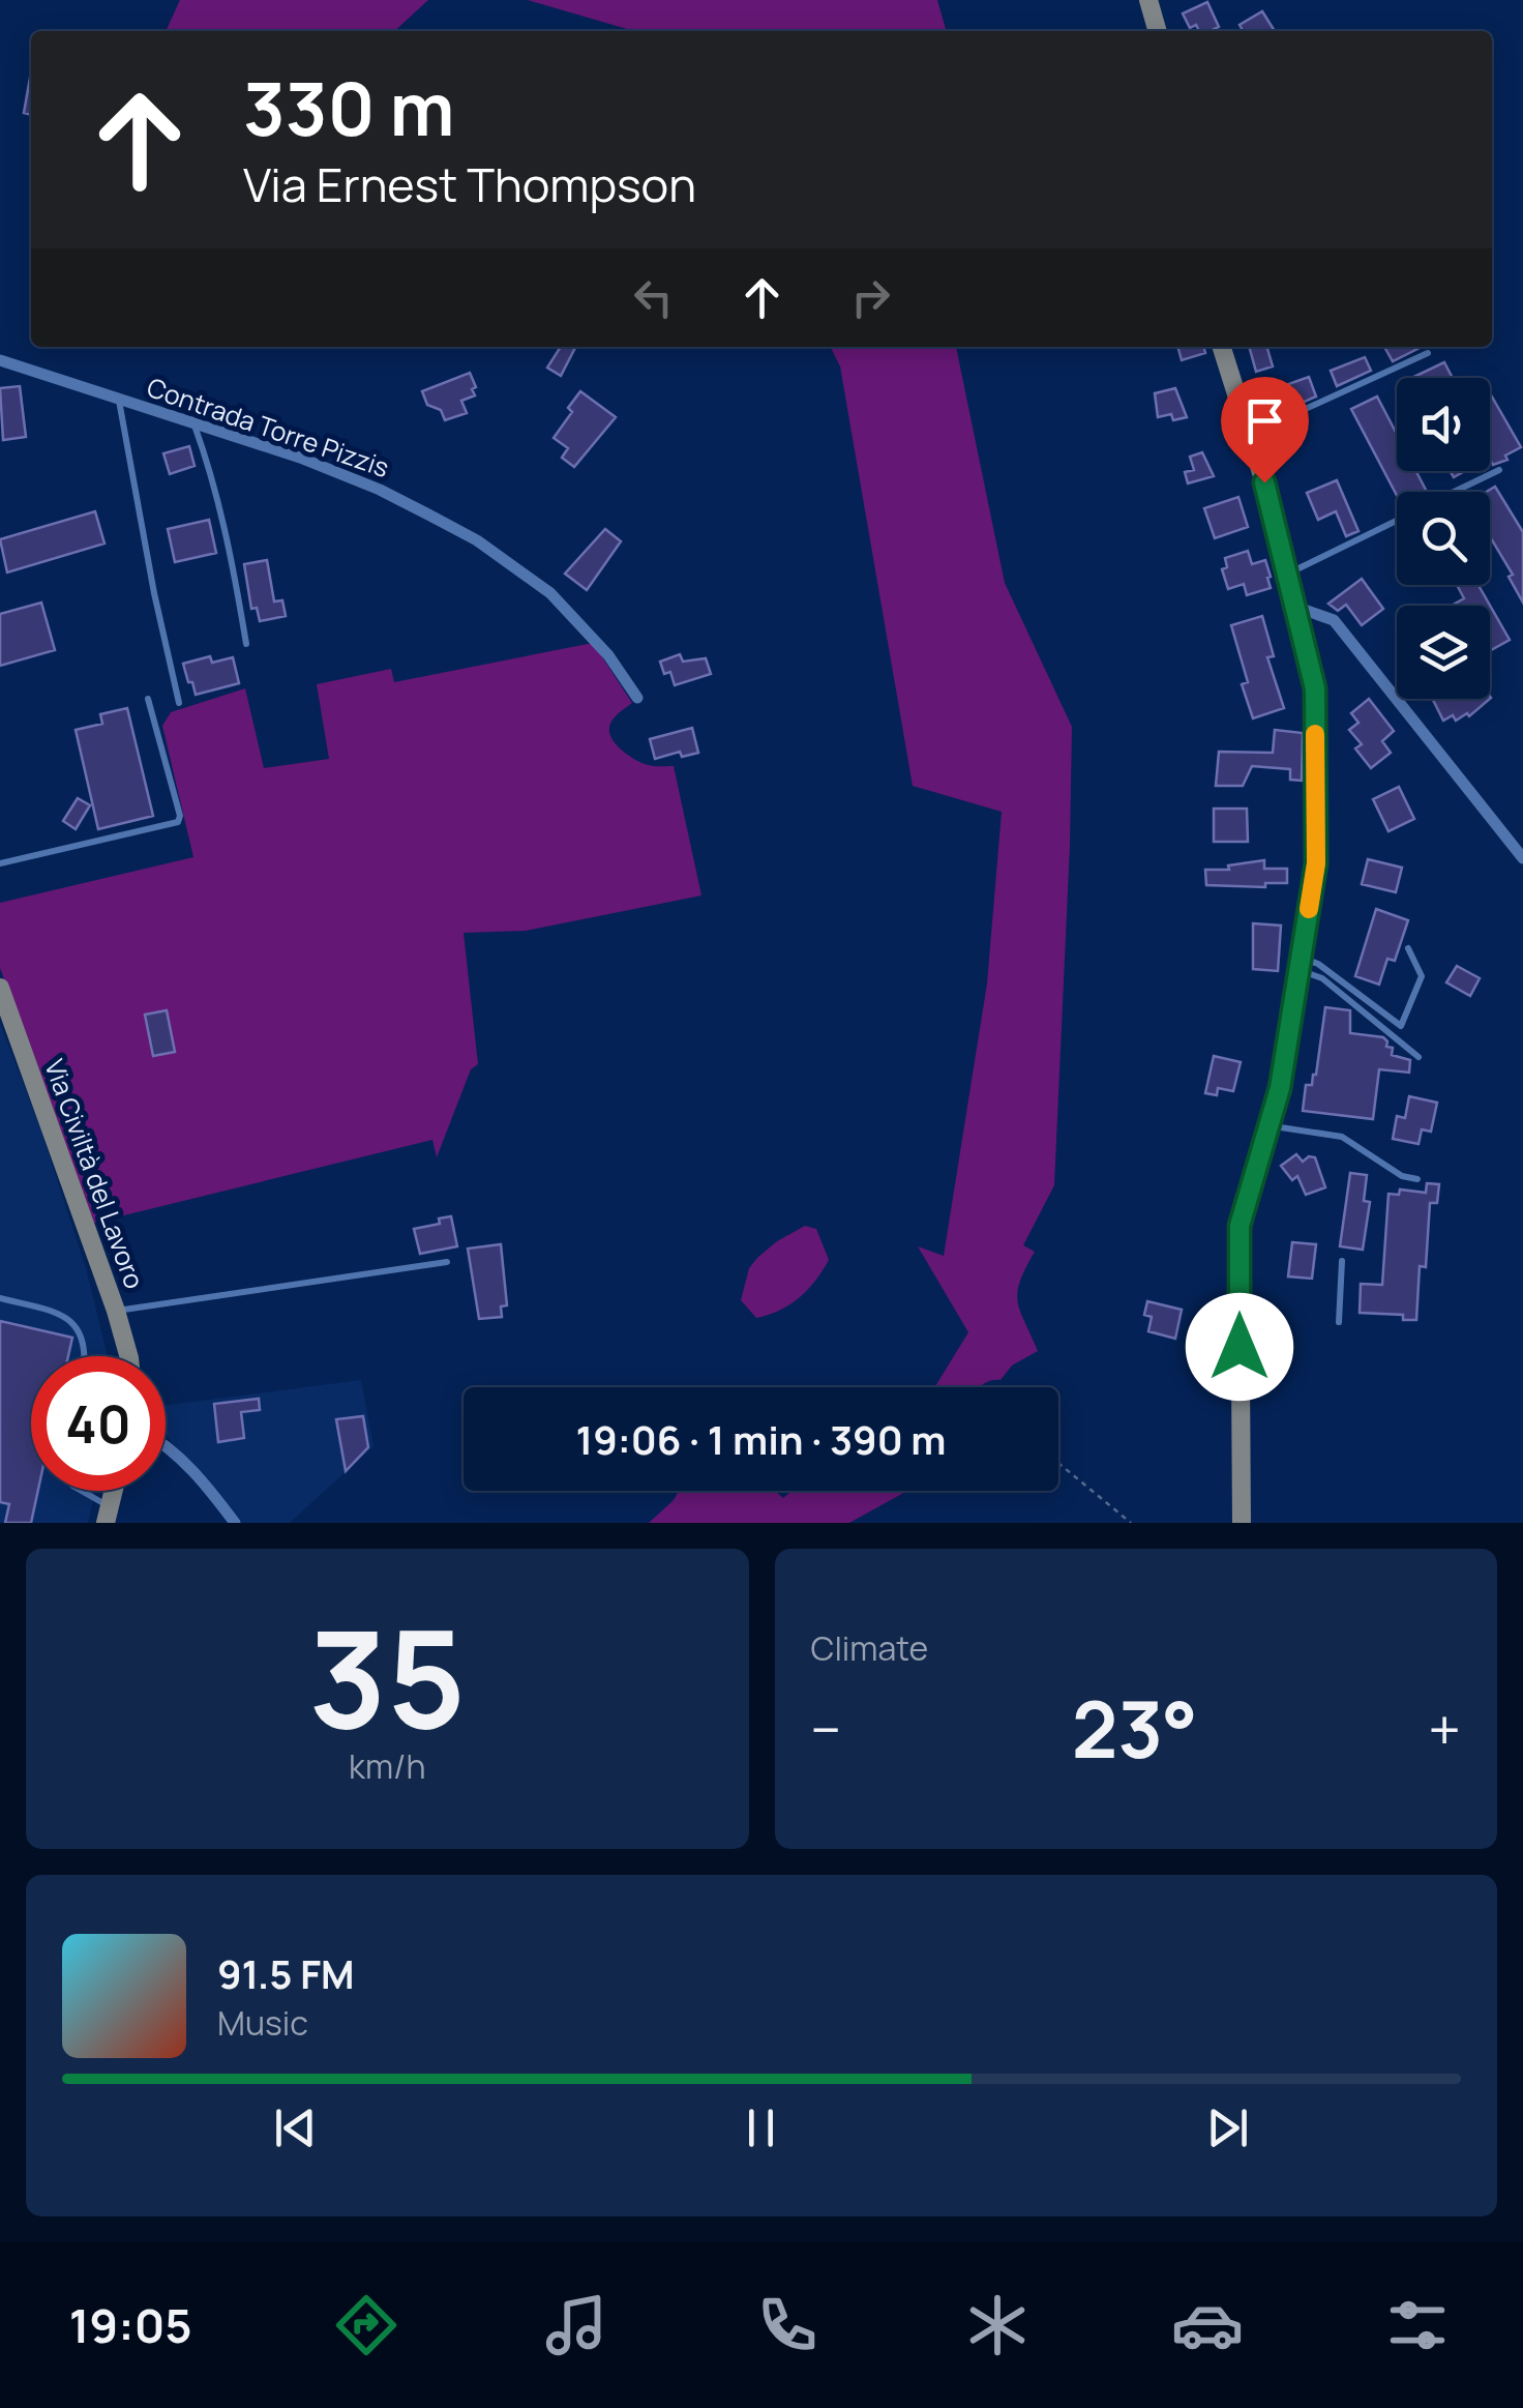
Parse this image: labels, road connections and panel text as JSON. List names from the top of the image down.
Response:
{
  "streets": {
    "street": ["Contrada Torre Pizzis", "Via Civiltà del Lavoro"]
  },
  "page": {
    "turn": ["330 m", "Via Ernest Thompson"],
    "limit": "40",
    "trip": "19:06 · 1 min · 390 m",
    "tile": [
      ["35", "km/h"],
      "Climate"
    ],
    "heat": ["−", "23°", "+"],
    "song": ["91.5 FM", "Music"],
    "tabs": "19:05"
  }
}
